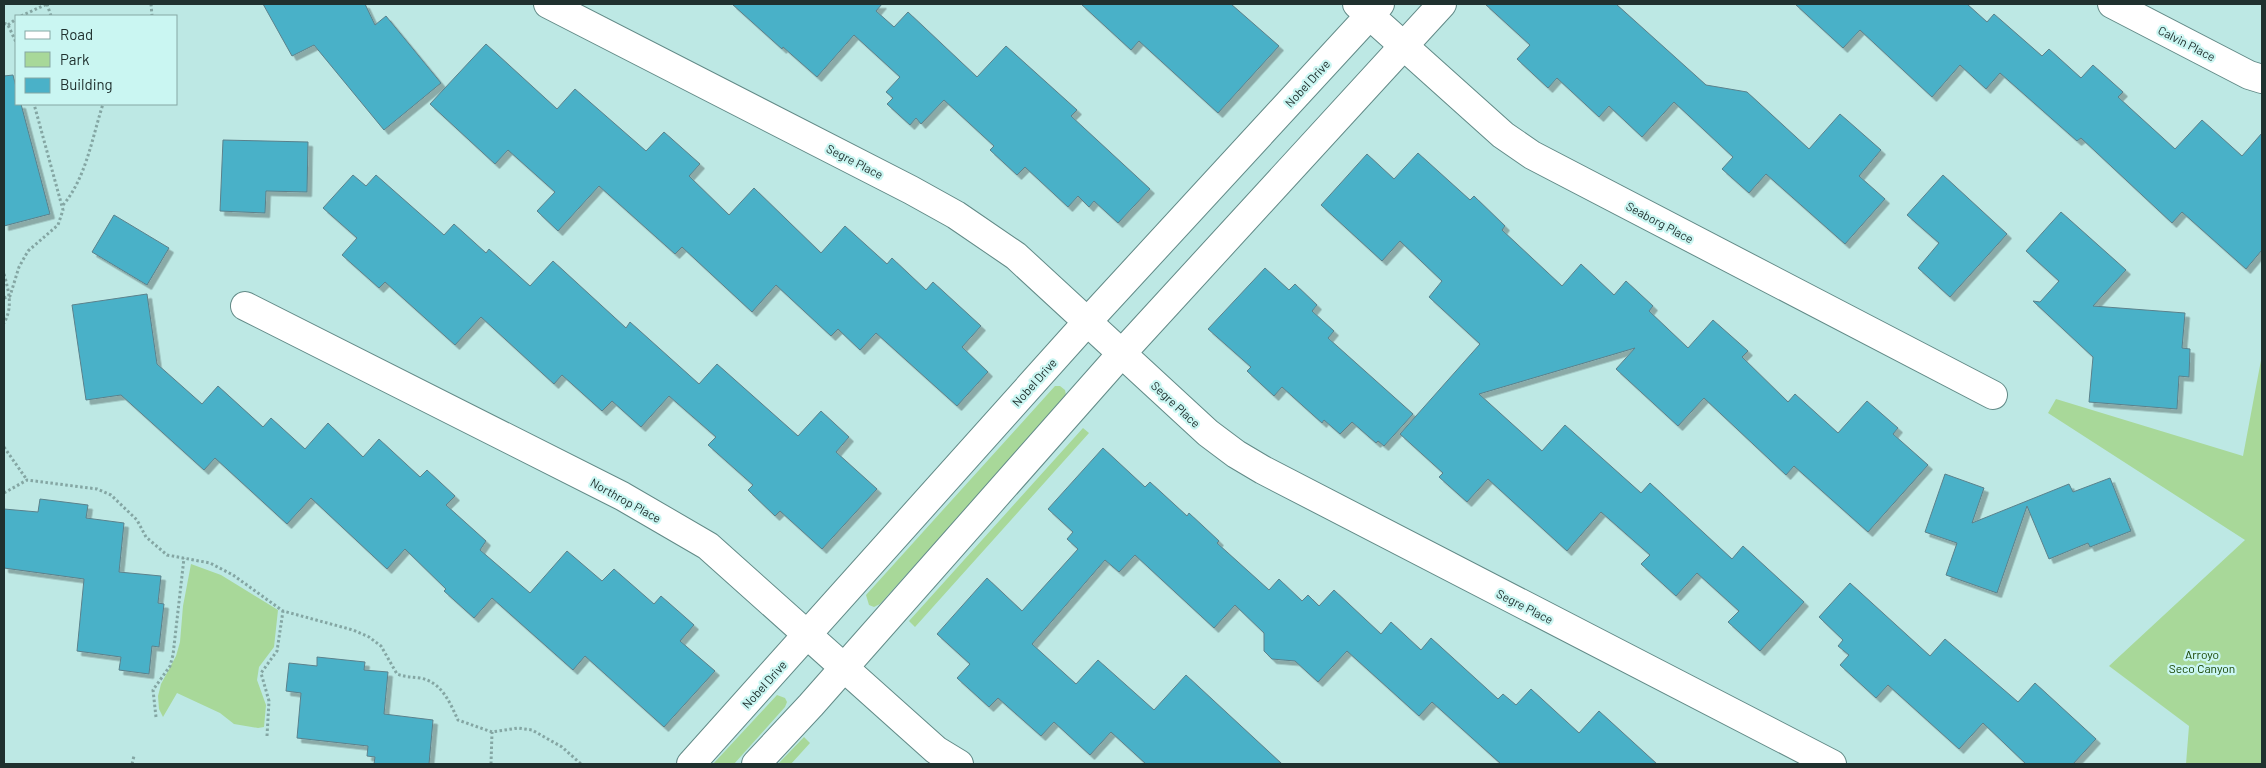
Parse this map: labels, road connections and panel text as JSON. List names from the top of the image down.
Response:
{
  "streets": {
    "street": [
      "Calvin Place",
      "Nobel Drive",
      "Segre Place",
      "Seaborg Place",
      "Northrop Place"
    ]
  },
  "crossings": [
    ["Nobel Drive", "Segre Place"],
    ["Nobel Drive", "Seaborg Place"],
    ["Nobel Drive", "Northrop Place"]
  ],
  "parks": ["Arroyo Seco Canyon"],
  "legend": ["Road", "Park", "Building"]
}
